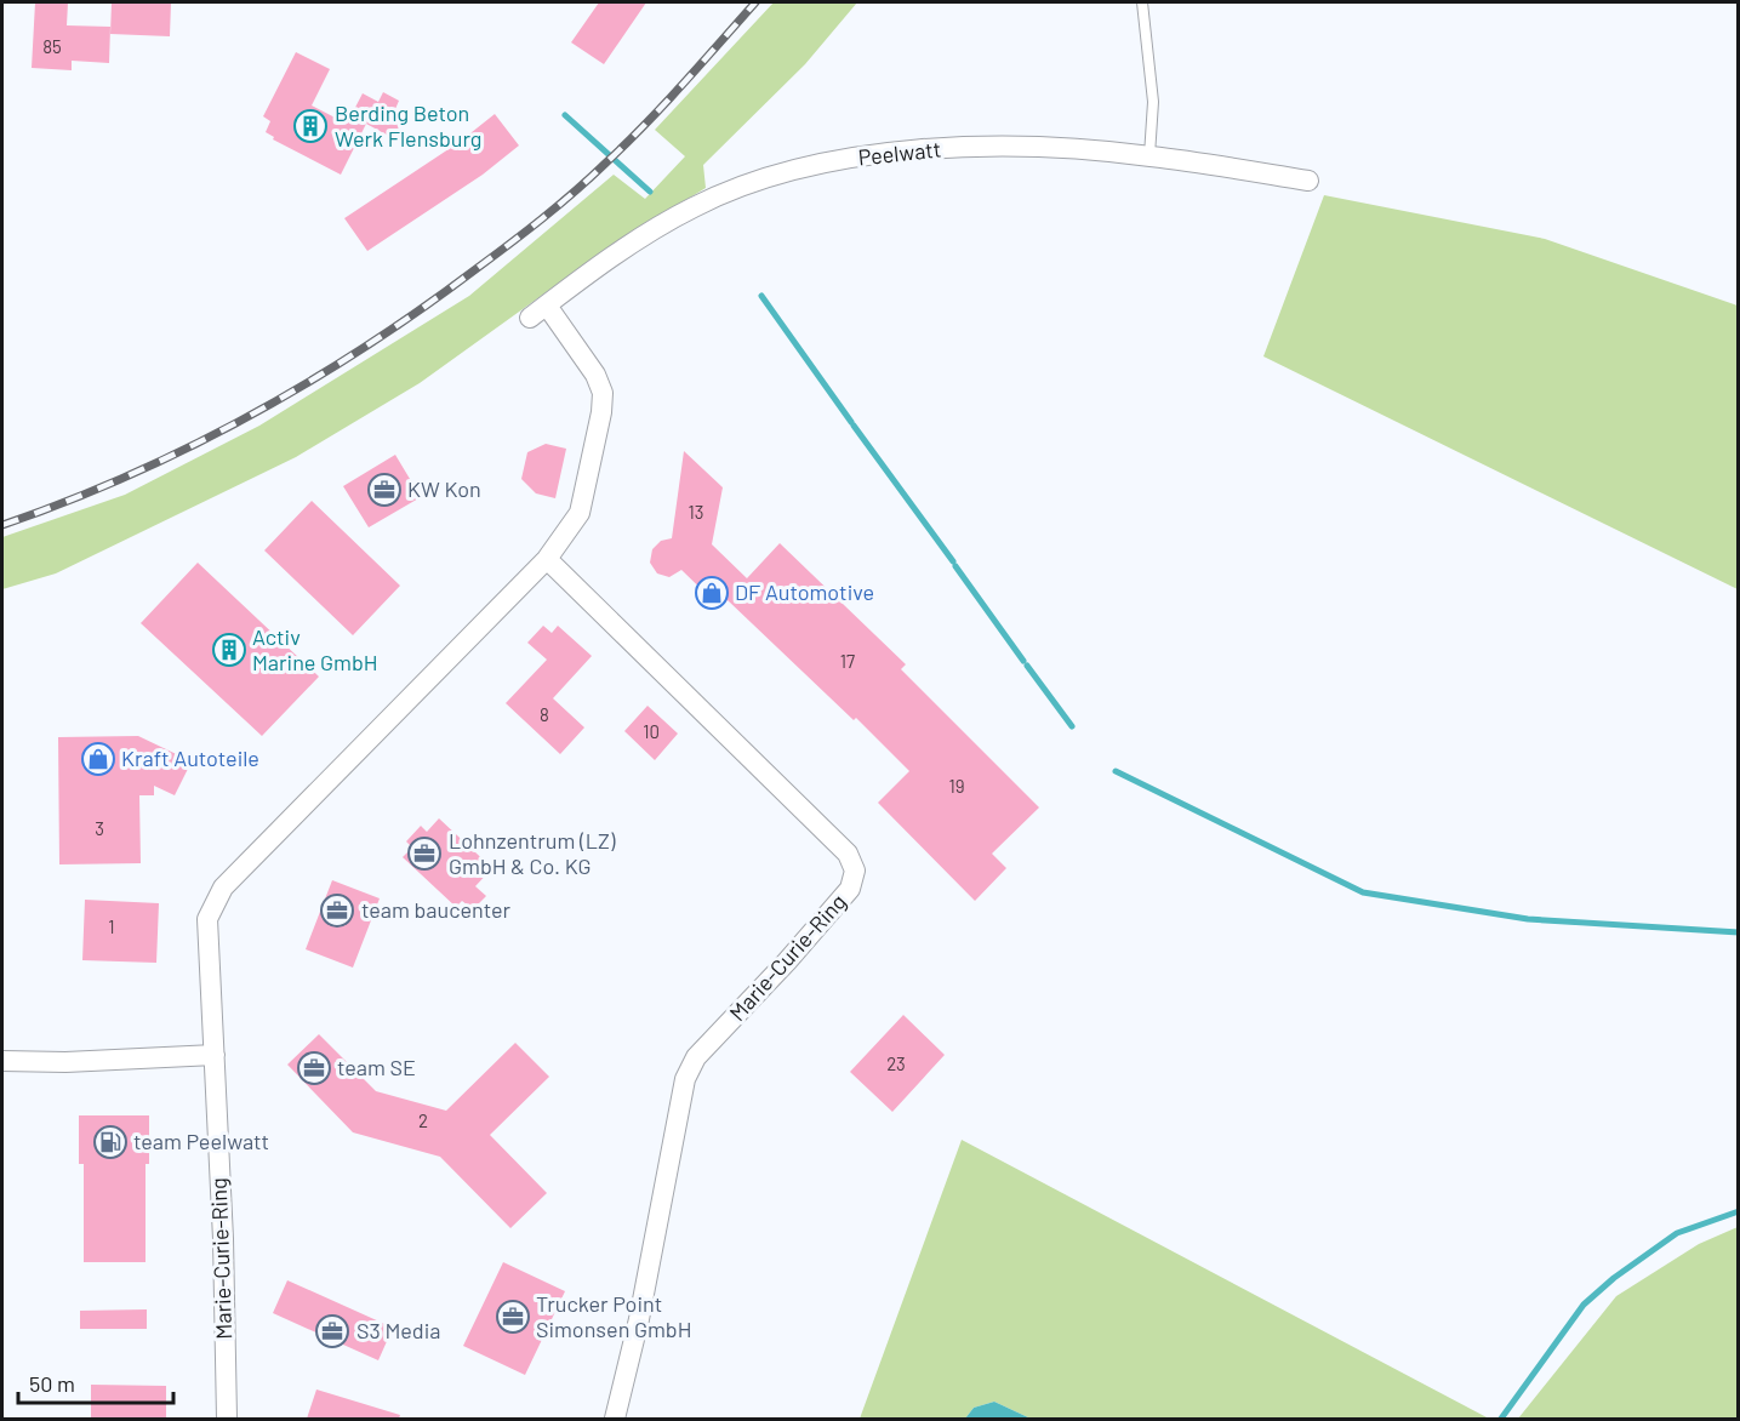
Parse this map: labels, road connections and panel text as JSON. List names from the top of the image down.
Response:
{
  "streets": {
    "street": ["Peelwatt", "Marie-Curie-Ring"]
  },
  "crossings": [
    ["Peelwatt", "Marie-Curie-Ring"]
  ],
  "places": {
    "building": ["Berding Beton Werk Flensburg", "Activ Marine GmbH"],
    "office": [
      "KW Kon",
      "Lohnzentrum (LZ) GmbH & Co. KG",
      "team baucenter",
      "team SE",
      "Trucker Point Simonsen GmbH",
      "S3 Media"
    ],
    "shop": ["DF Automotive", "Kraft Autoteile"],
    "fuel station": ["team Peelwatt"]
  },
  "house_numbers": [
    "85",
    "13",
    "17",
    "8",
    "10",
    "19",
    "3",
    "1",
    "23",
    "2"
  ],
  "scale_bar": "50 m"
}
